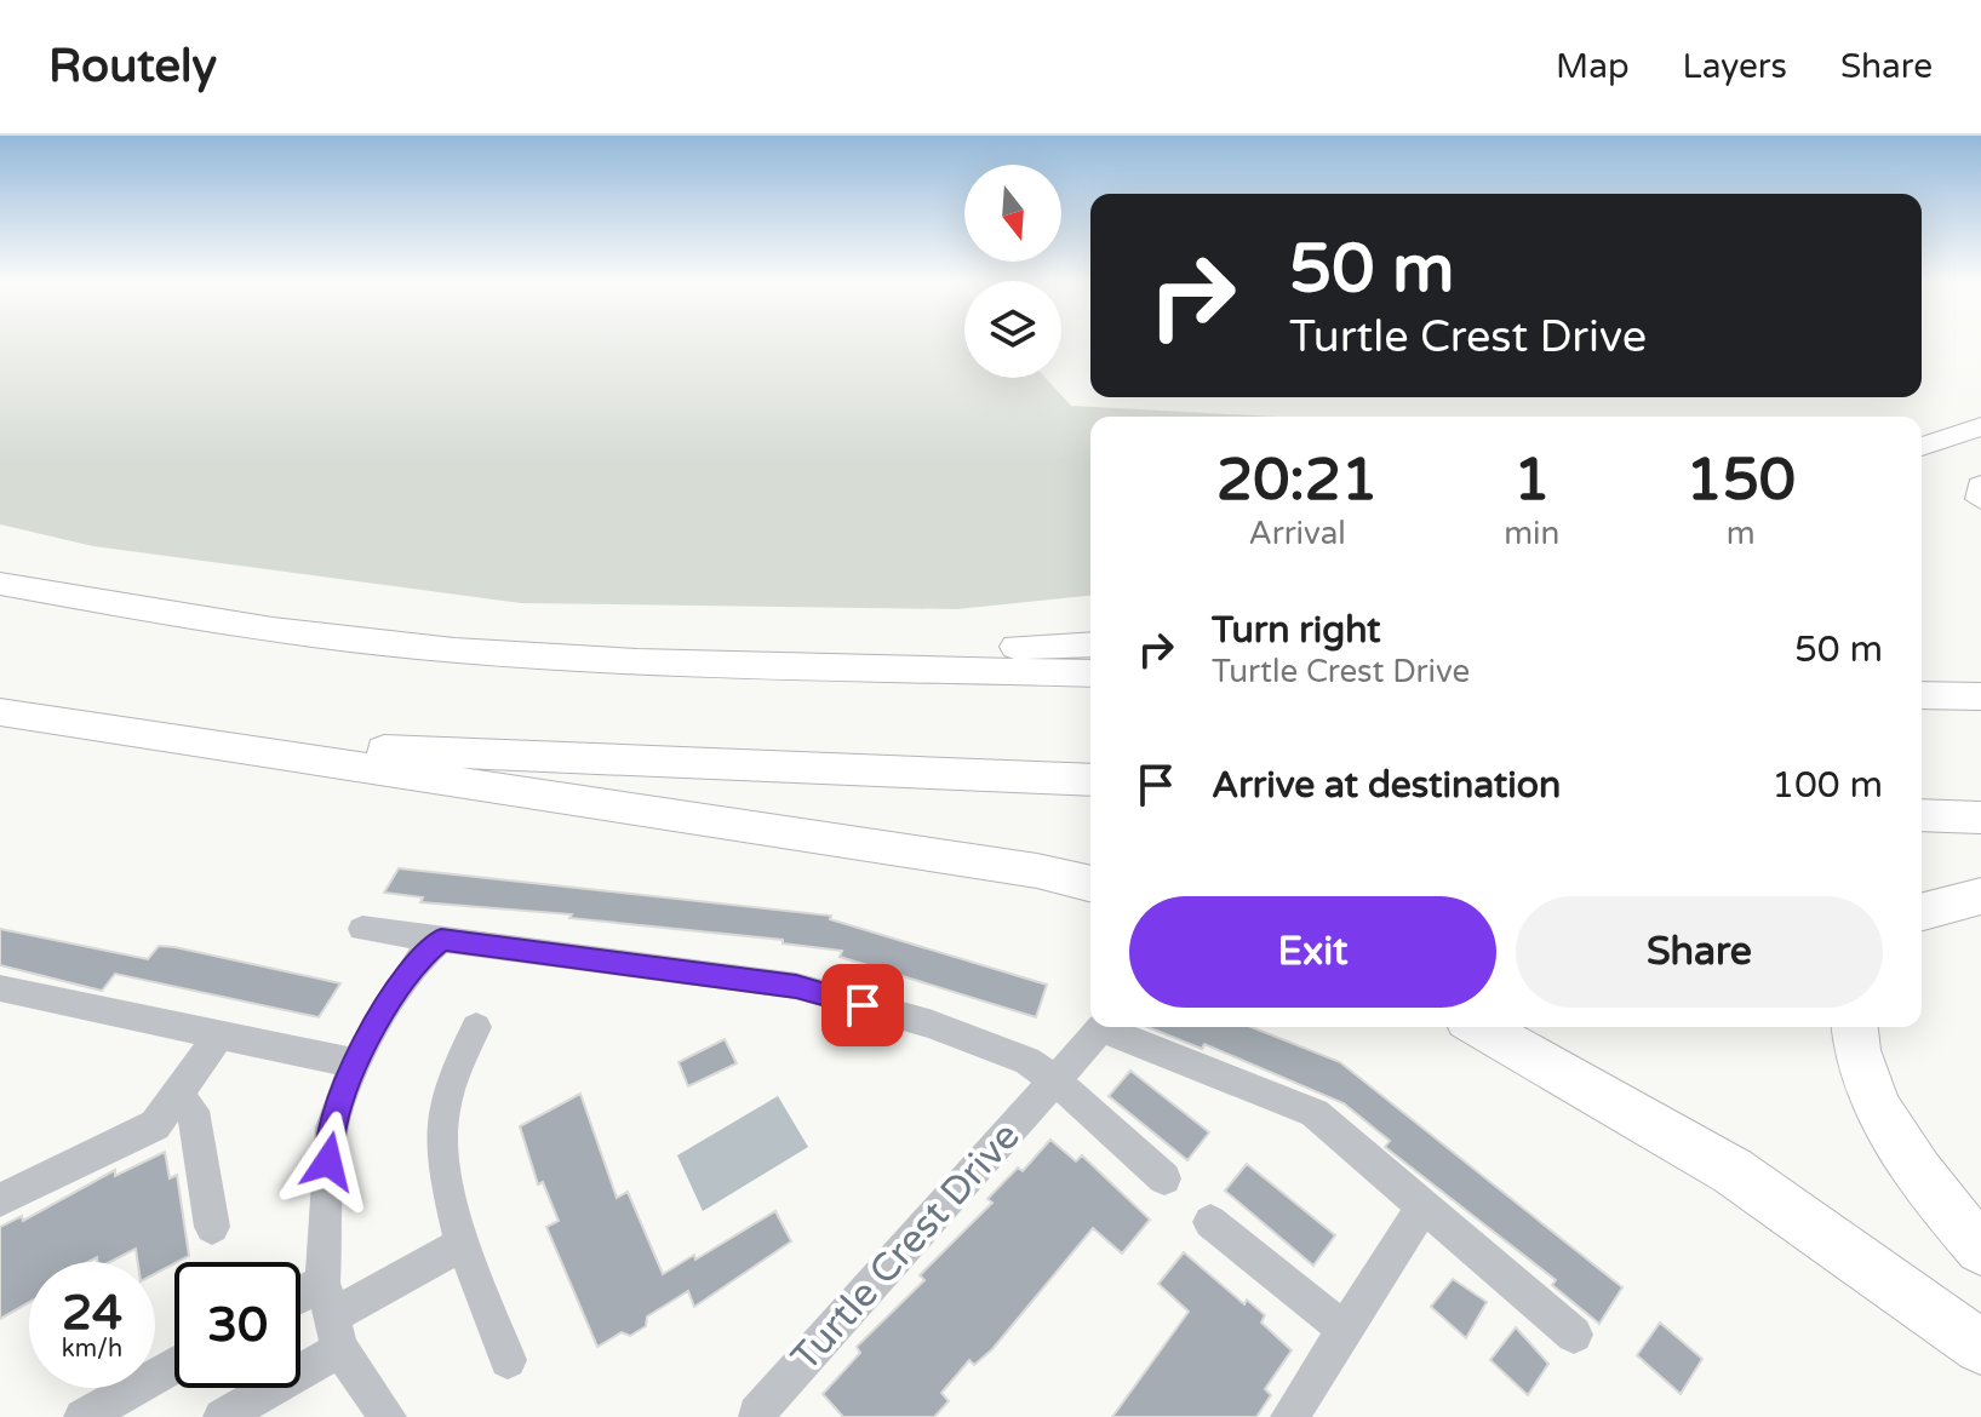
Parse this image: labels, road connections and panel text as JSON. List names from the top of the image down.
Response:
{
  "streets": {
    "street": ["Turtle Crest Drive"]
  },
  "north": "bottom",
  "page": {
    "header": "Routely",
    "nav": ["Map", "Layers", "Share"],
    "turn": ["50 m", "Turtle Crest Drive"],
    "eta": [
      "20:21",
      "Arrival",
      "1",
      "min",
      "150",
      "m"
    ],
    "list": [
      {
        "name": "Turn right",
        "note": "Turtle Crest Drive",
        "value": "50 m"
      },
      {
        "name": "Arrive at destination",
        "value": "100 m"
      }
    ],
    "buttons": ["Exit", "Share"],
    "speed": "24 km/h",
    "limit": "30"
  }
}
